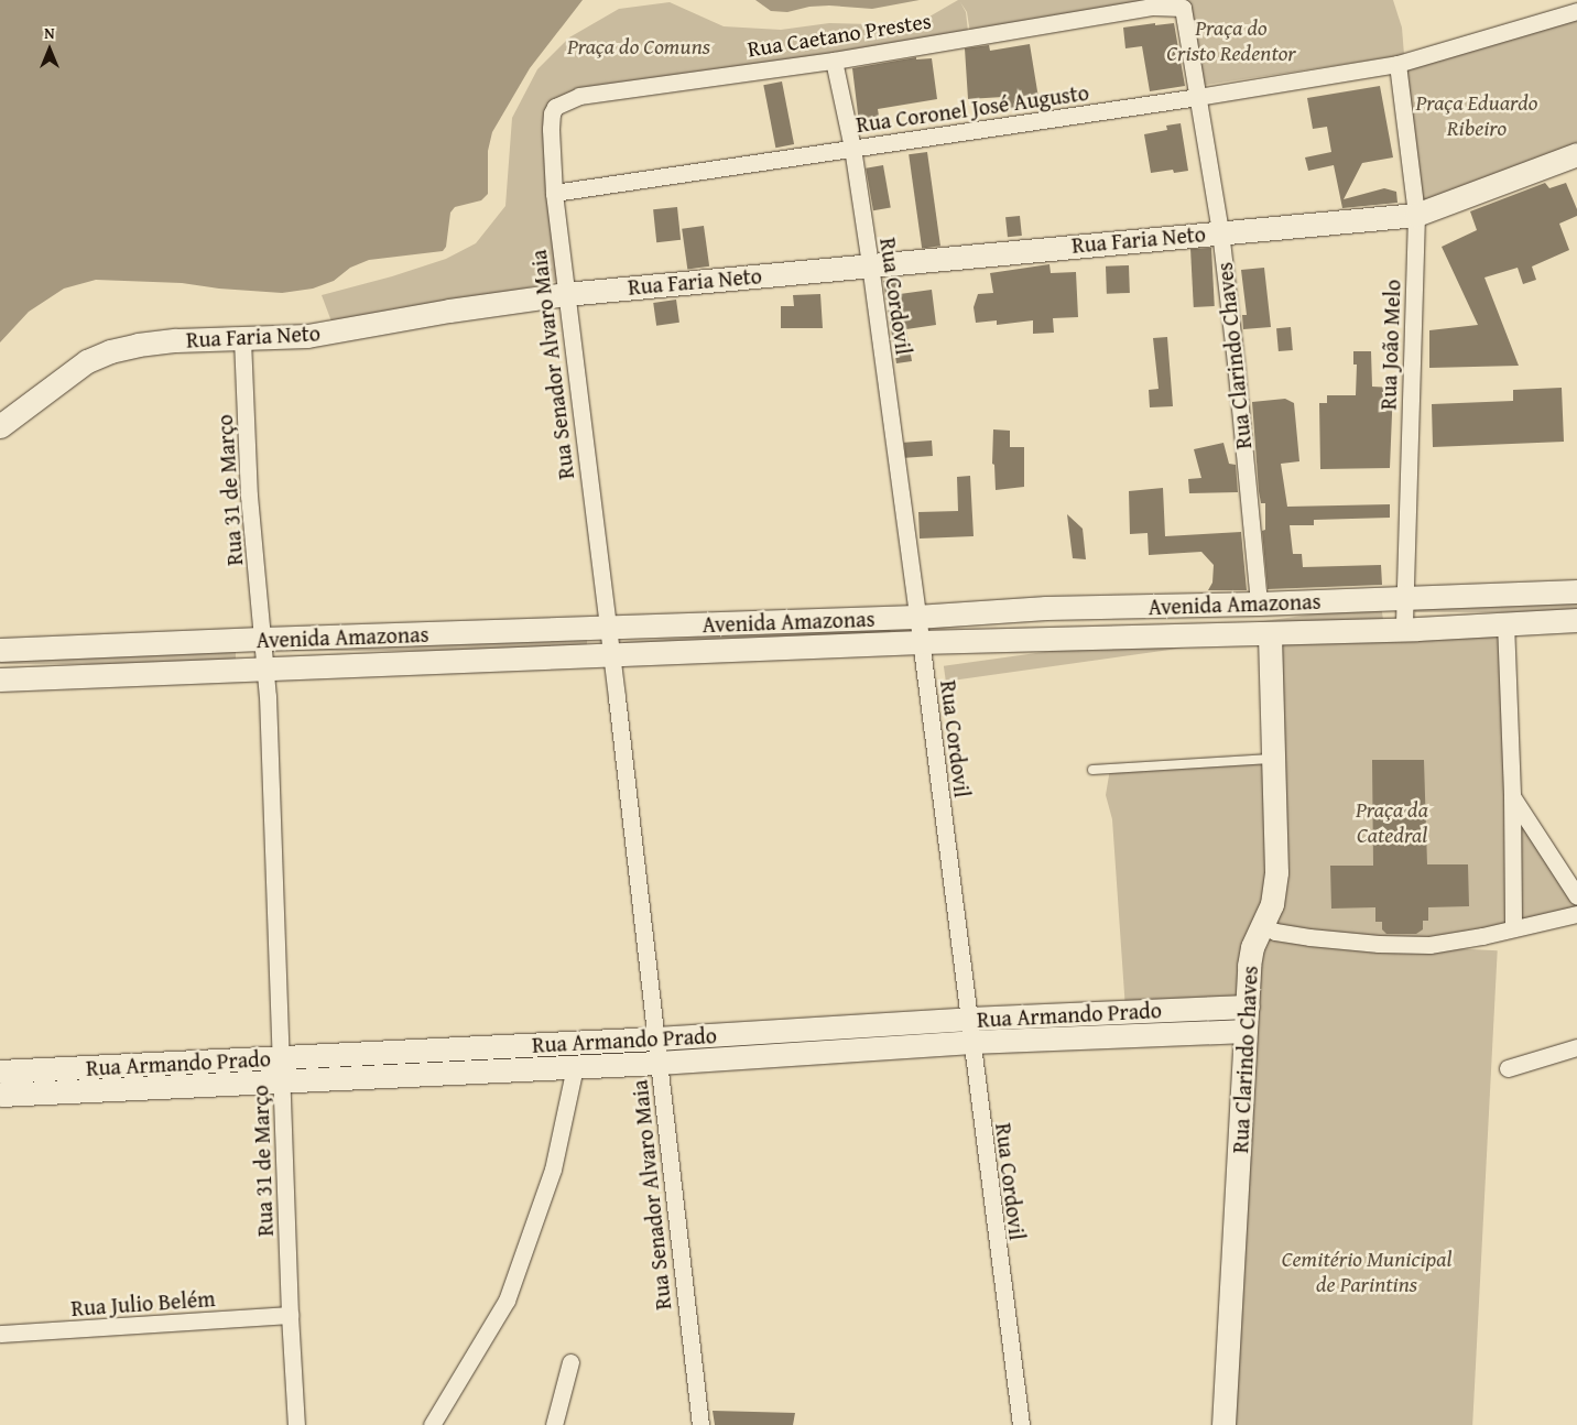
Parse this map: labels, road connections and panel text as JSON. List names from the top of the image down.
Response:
{
  "streets": {
    "street": [
      "Rua Caetano Prestes",
      "Rua Coronel José Augusto",
      "Rua Faria Neto",
      "Rua Cordovil",
      "Rua João Melo",
      "Rua Clarindo Chaves",
      "Rua Senador Alvaro Maia",
      "Rua 31 de Março",
      "Avenida Amazonas",
      "Rua Armando Prado",
      "Rua Julio Belém"
    ]
  },
  "crossings": [
    ["Rua Caetano Prestes", "Rua Cordovil"],
    ["Rua Caetano Prestes", "Rua Clarindo Chaves"],
    ["Rua Caetano Prestes", "Rua Senador Alvaro Maia"],
    ["Rua Coronel José Augusto", "Rua Cordovil"],
    ["Rua Coronel José Augusto", "Rua João Melo"],
    ["Rua Coronel José Augusto", "Rua Clarindo Chaves"],
    ["Rua Coronel José Augusto", "Rua Senador Alvaro Maia"],
    ["Rua Faria Neto", "Rua Cordovil"],
    ["Rua Faria Neto", "Rua João Melo"],
    ["Rua Faria Neto", "Rua Clarindo Chaves"],
    ["Rua Faria Neto", "Rua Senador Alvaro Maia"],
    ["Rua Faria Neto", "Rua 31 de Março"],
    ["Rua Cordovil", "Avenida Amazonas"],
    ["Rua Cordovil", "Rua Armando Prado"],
    ["Rua João Melo", "Avenida Amazonas"],
    ["Rua Clarindo Chaves", "Avenida Amazonas"],
    ["Rua Clarindo Chaves", "Rua Armando Prado"],
    ["Rua Senador Alvaro Maia", "Avenida Amazonas"],
    ["Rua Senador Alvaro Maia", "Rua Armando Prado"],
    ["Rua 31 de Março", "Avenida Amazonas"],
    ["Rua 31 de Março", "Rua Armando Prado"],
    ["Rua 31 de Março", "Rua Julio Belém"]
  ],
  "parks": [
    "Praça do Cristo Redentor",
    "Praça do Comuns",
    "Praça Eduardo Ribeiro",
    "Praça da Catedral",
    "Cemitério Municipal de Parintins"
  ],
  "north": "top"
}
